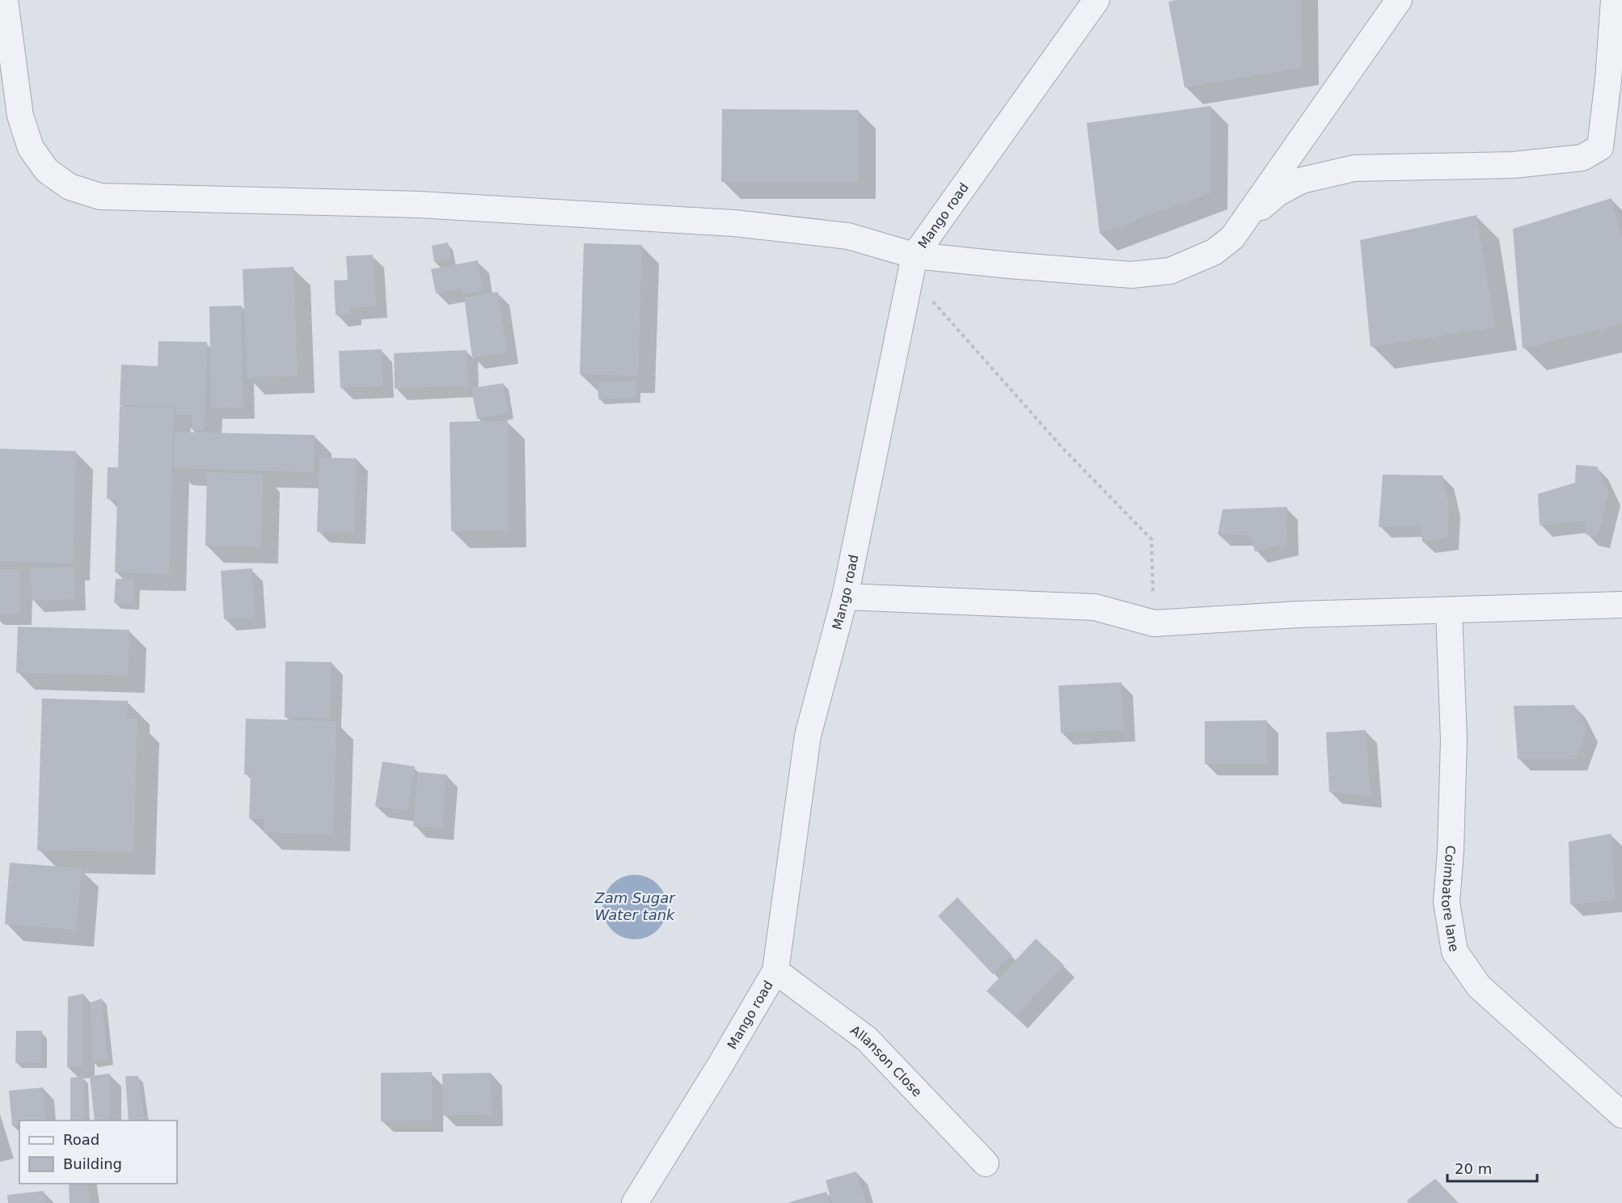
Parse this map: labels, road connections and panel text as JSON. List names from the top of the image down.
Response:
{
  "streets": {
    "street": ["Mango road", "Coimbatore lane", "Allanson Close"]
  },
  "crossings": [
    ["Mango road", "Allanson Close"]
  ],
  "water": ["Zam Sugar Water tank"],
  "legend": ["Road", "Building"],
  "scale_bar": "20 m"
}
